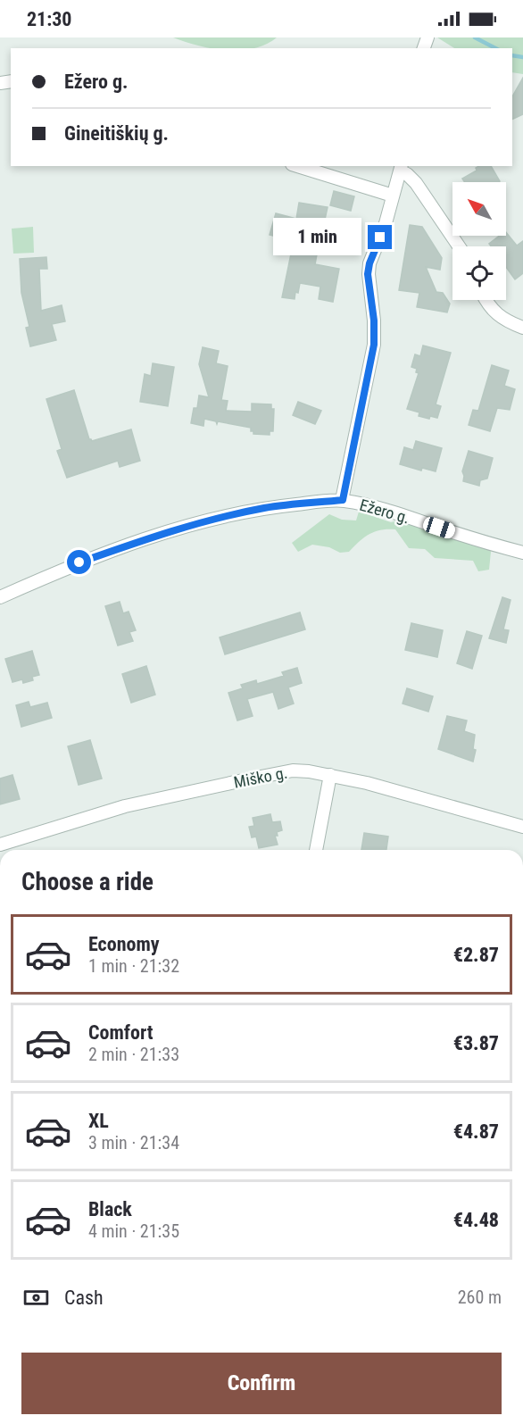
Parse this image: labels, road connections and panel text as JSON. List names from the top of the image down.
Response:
{
  "streets": {
    "street": ["Ežero g.", "Miško g."]
  },
  "north": "top left",
  "page": {
    "status": "21:30",
    "banner": ["Ežero g.", "Gineitiškių g."],
    "bubble": "1 min",
    "heading": "Choose a ride",
    "list": [
      {
        "name": "Economy",
        "note": "1 min · 21:32",
        "value": "€2.87"
      },
      {
        "name": "Comfort",
        "note": "2 min · 21:33",
        "value": "€3.87"
      },
      {
        "name": "XL",
        "note": "3 min · 21:34",
        "value": "€4.87"
      },
      {
        "name": "Black",
        "note": "4 min · 21:35",
        "value": "€4.48"
      }
    ],
    "pay": ["Cash", "260 m"],
    "buttons": "Confirm"
  }
}
